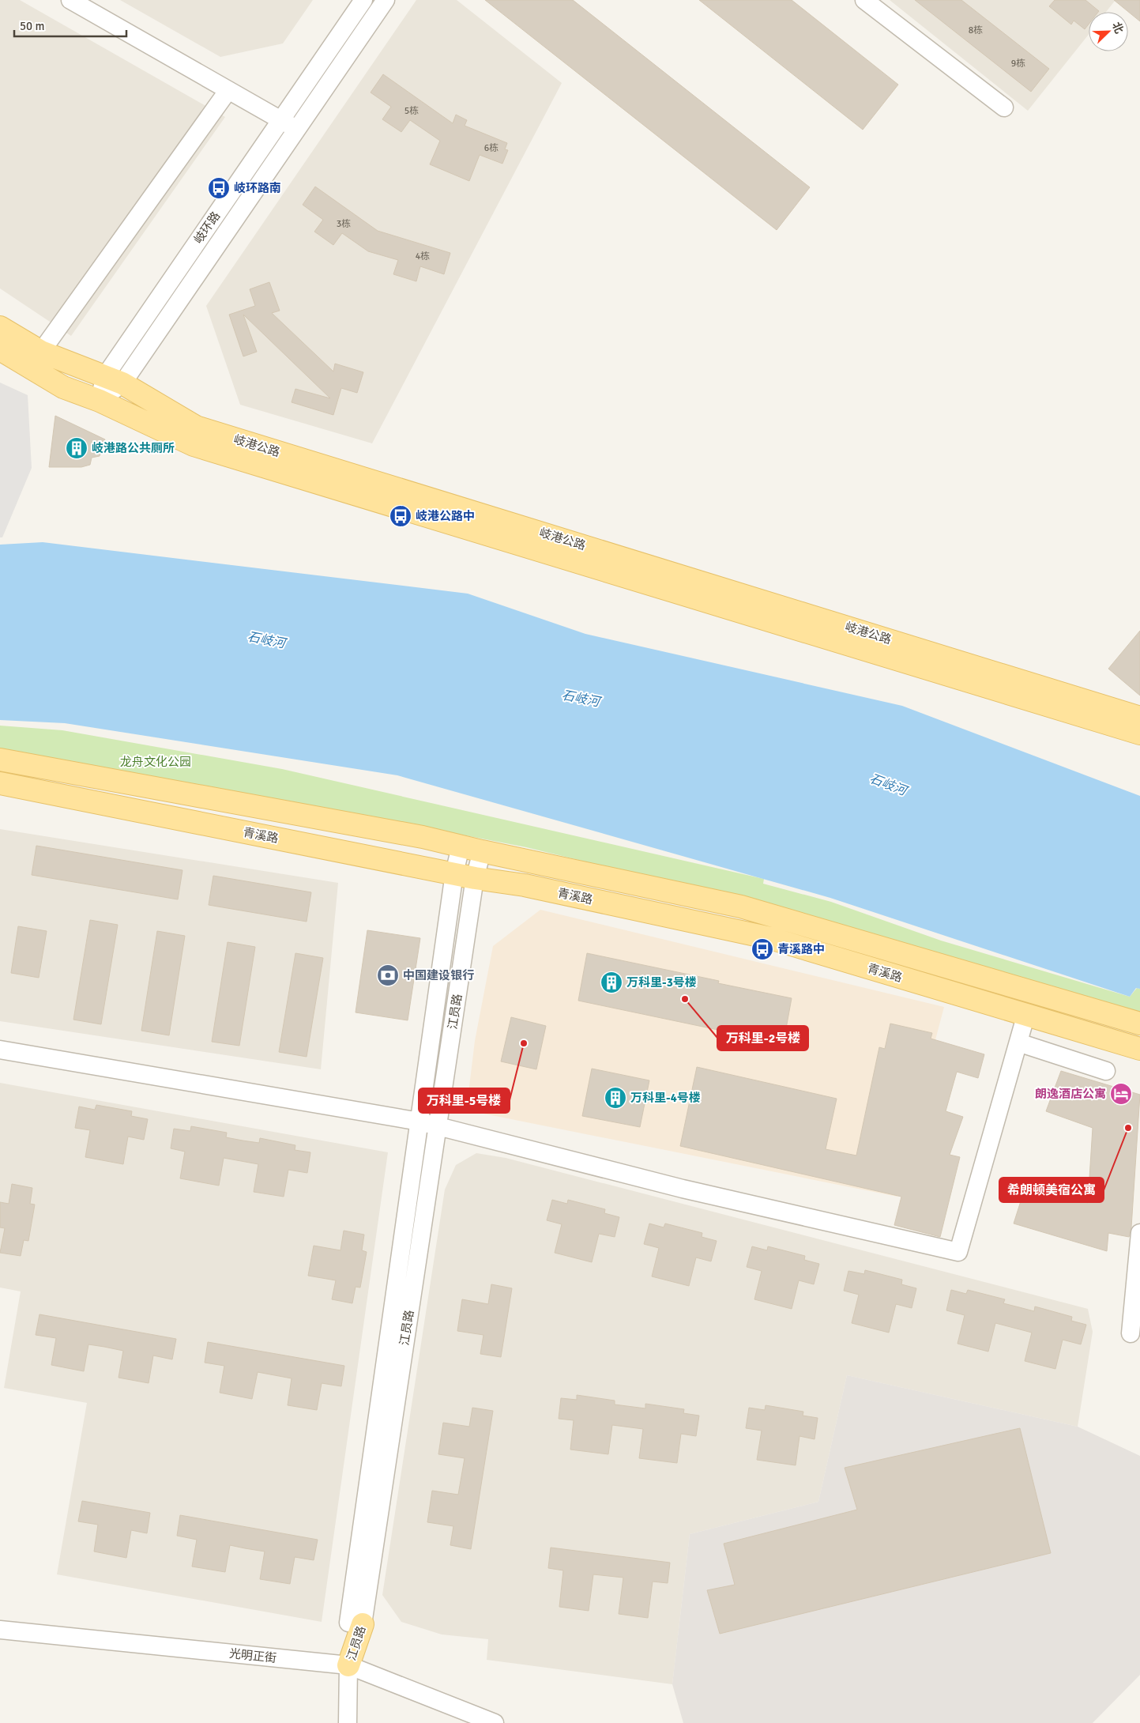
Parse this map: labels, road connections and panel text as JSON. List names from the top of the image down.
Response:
{
  "streets": {
    "main road": ["岐港公路", "青溪路", "江员路"],
    "street": ["岐环路", "光明正街"]
  },
  "crossings": [
    ["岐环路", "岐港公路"],
    ["青溪路", "江员路"],
    ["江员路", "光明正街"]
  ],
  "water": ["石岐河"],
  "parks": ["龙舟文化公园"],
  "places": {
    "bus stop": ["岐环路南", "岐港公路中", "青溪路中"],
    "building": ["岐港路公共厕所", "万科里-3号楼", "万科里-4号楼"],
    "bank": ["中国建设银行"],
    "other": ["万科里-2号楼", "万科里-5号楼", "希朗顿美宿公寓"],
    "hotel": ["朗逸酒店公寓"]
  },
  "house_numbers": [
    "8栋",
    "9栋",
    "5栋",
    "6栋",
    "3栋",
    "4栋"
  ],
  "scale_bar": "50 m",
  "north": "top right"
}
